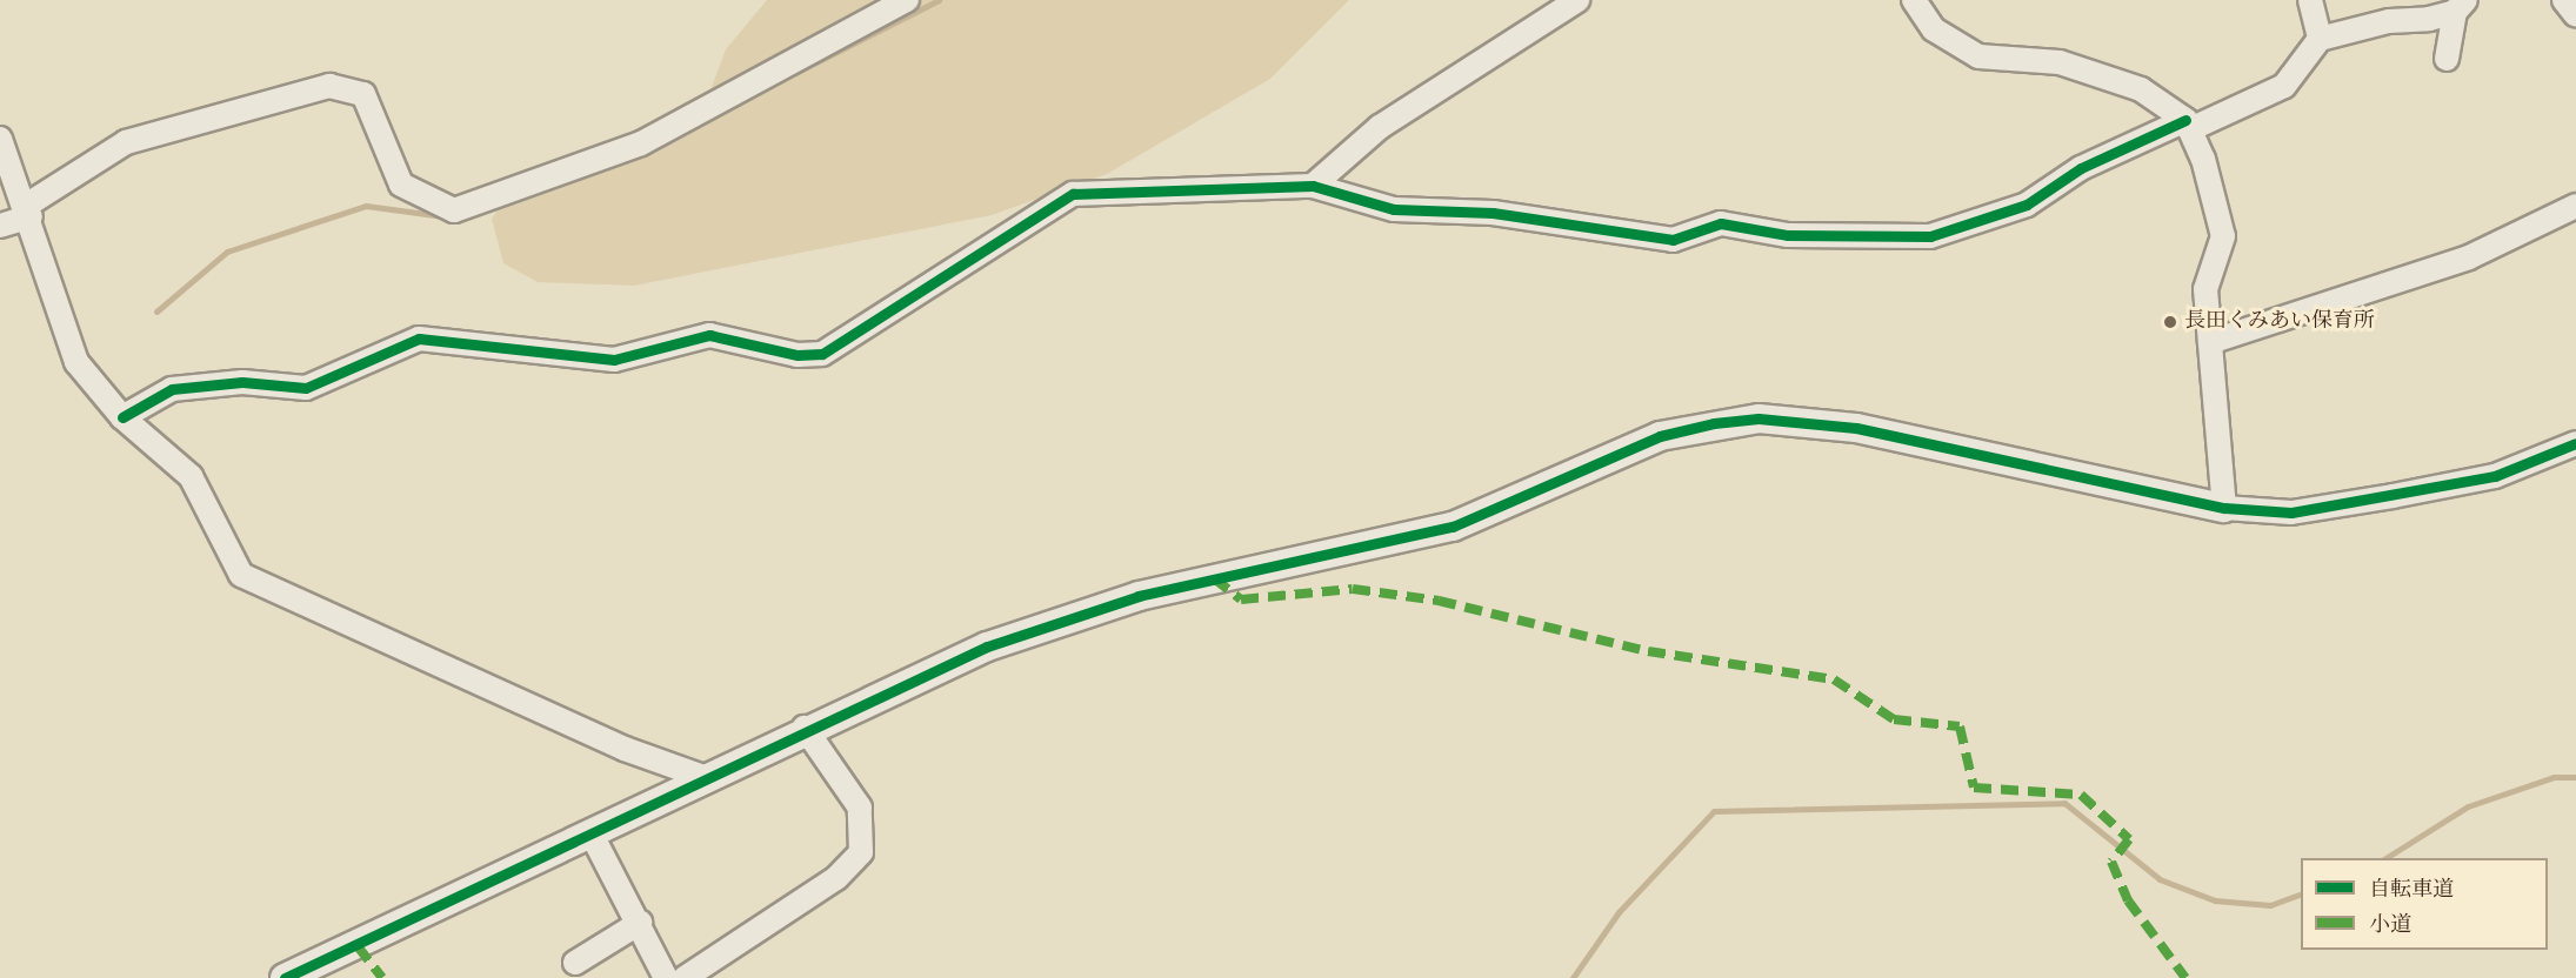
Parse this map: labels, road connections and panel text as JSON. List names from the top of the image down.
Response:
{
  "places": ["長田くみあい保育所"],
  "legend": ["自転車道", "小道"]
}
